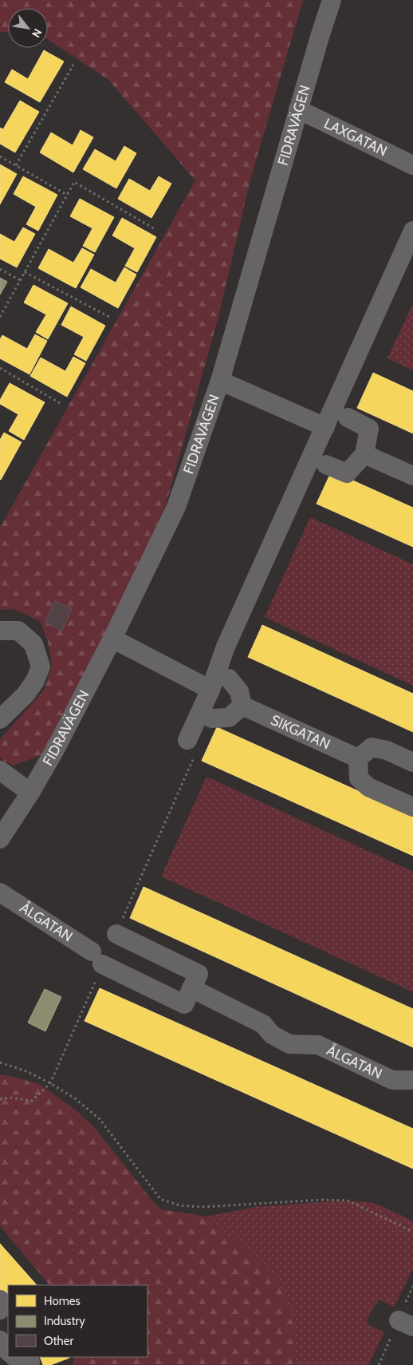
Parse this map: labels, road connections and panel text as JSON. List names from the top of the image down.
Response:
{
  "streets": {
    "street": [
      "FIDRAVÄGEN",
      "LAXGATAN",
      "SIKGATAN",
      "ÅLGATAN"
    ]
  },
  "crossings": [
    ["FIDRAVÄGEN", "LAXGATAN"]
  ],
  "legend": ["Homes", "Industry", "Other"],
  "north": "bottom right"
}
